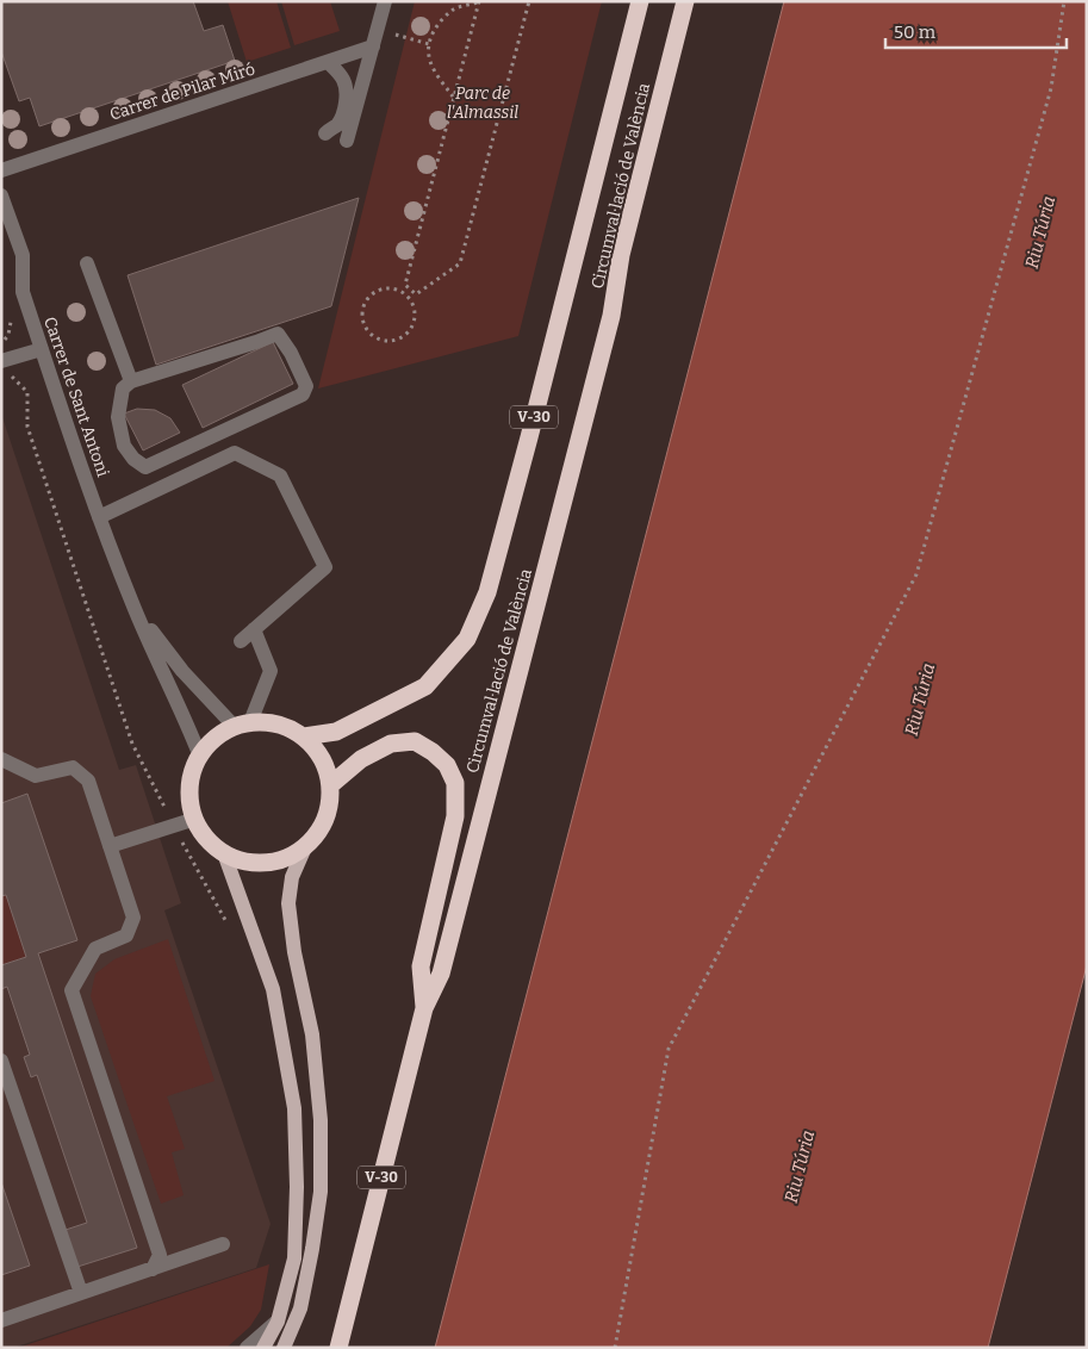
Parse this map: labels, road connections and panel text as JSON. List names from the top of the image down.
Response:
{
  "streets": {
    "highway": ["Circumval·lació de València", "V-30"],
    "street": ["Carrer de Pilar Miró", "Carrer de Sant Antoni"]
  },
  "crossings": [
    ["Circumval·lació de València", "Carrer de Sant Antoni"]
  ],
  "water": ["Riu Túria"],
  "parks": ["Parc de l'Almassil"],
  "scale_bar": "50 m"
}
